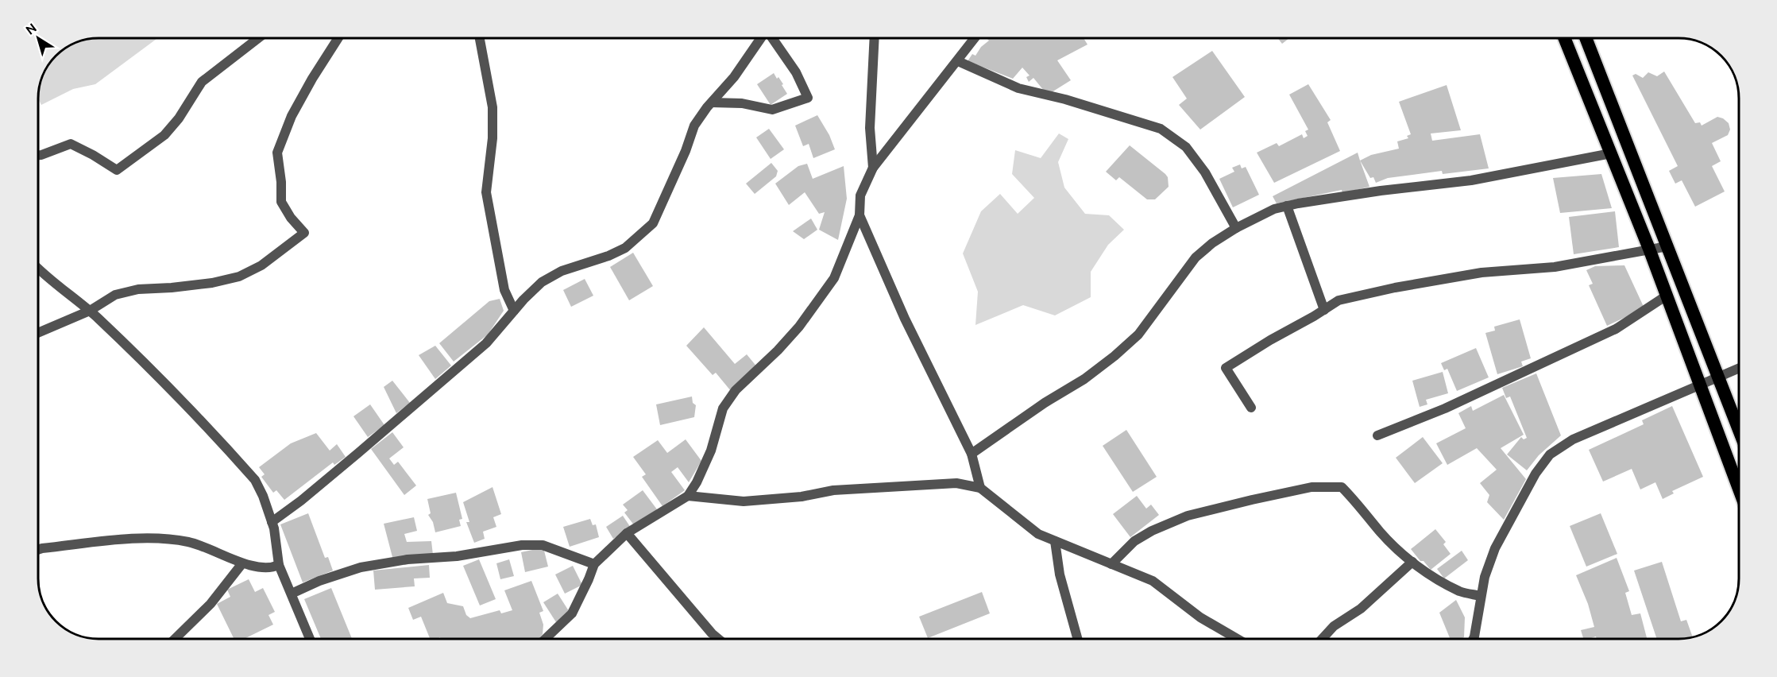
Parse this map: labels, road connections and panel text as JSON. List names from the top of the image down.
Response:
{
  "north": "top left"
}
